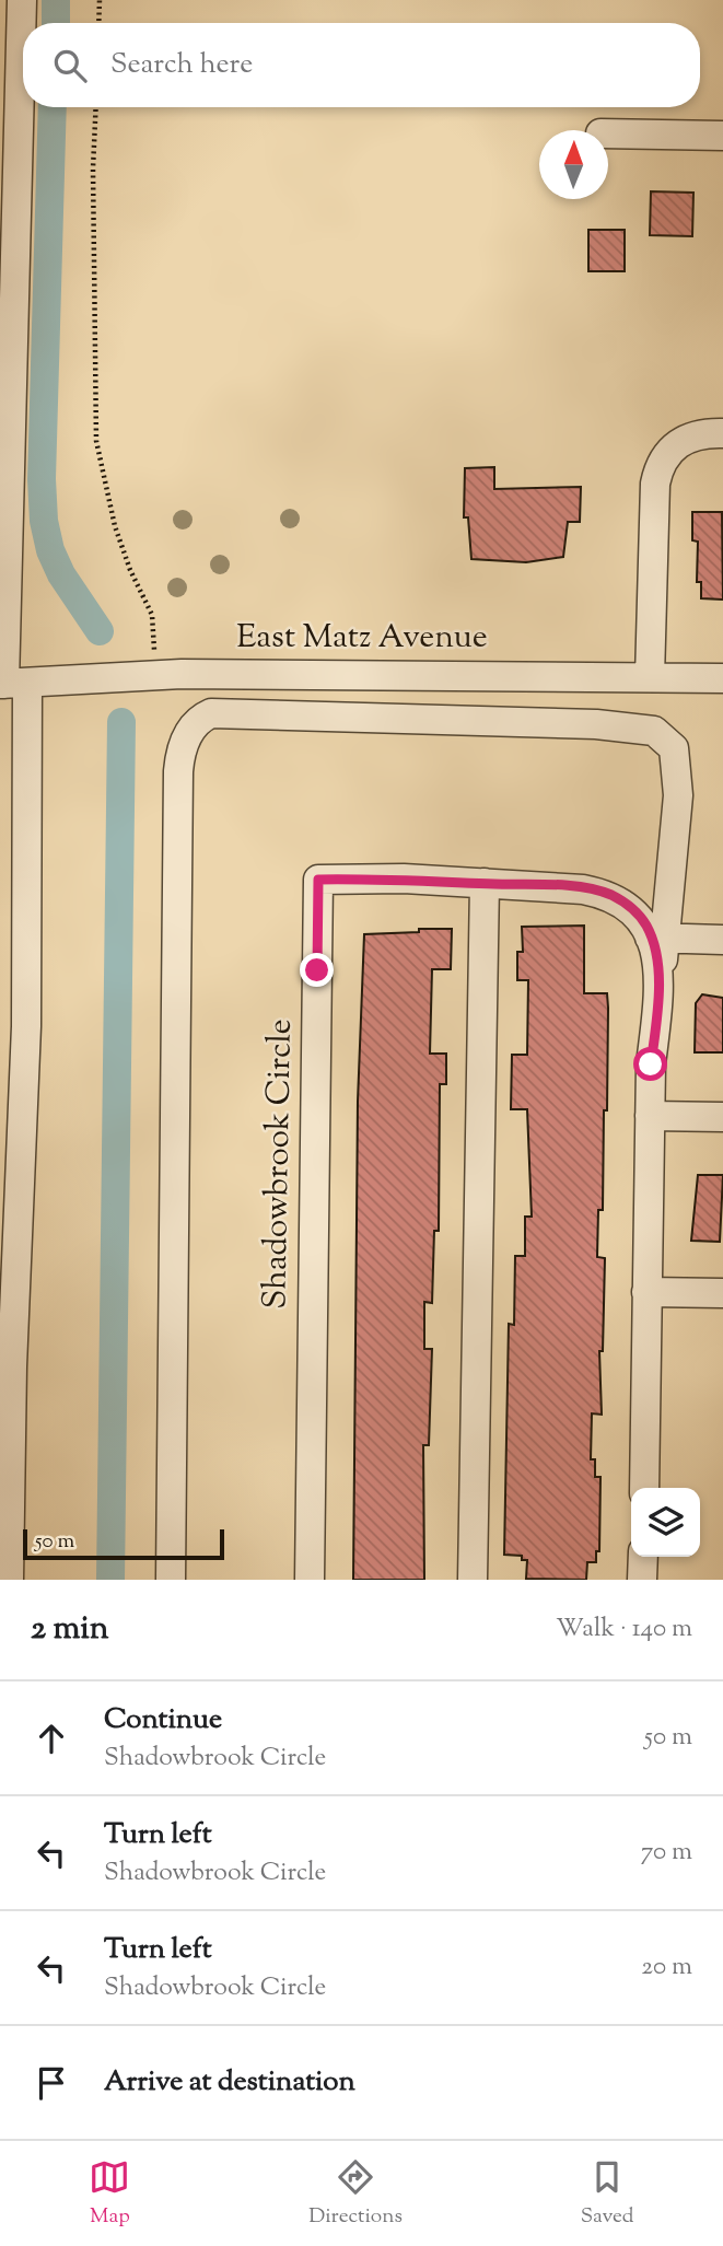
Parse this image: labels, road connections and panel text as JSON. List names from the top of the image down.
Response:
{
  "streets": {
    "street": ["East Matz Avenue", "Shadowbrook Circle"]
  },
  "scale_bar": "50 m",
  "north": "top",
  "page": {
    "search": "Search here",
    "scale": "50 m",
    "heading": ["2 min", "Walk · 140 m"],
    "list": [
      ["Continue", "Shadowbrook Circle", "50 m"],
      ["Turn left", "Shadowbrook Circle", "70 m"],
      ["Turn left", "Shadowbrook Circle", "20 m"],
      "Arrive at destination"
    ],
    "nav": ["Map", "Directions", "Saved"]
  }
}
